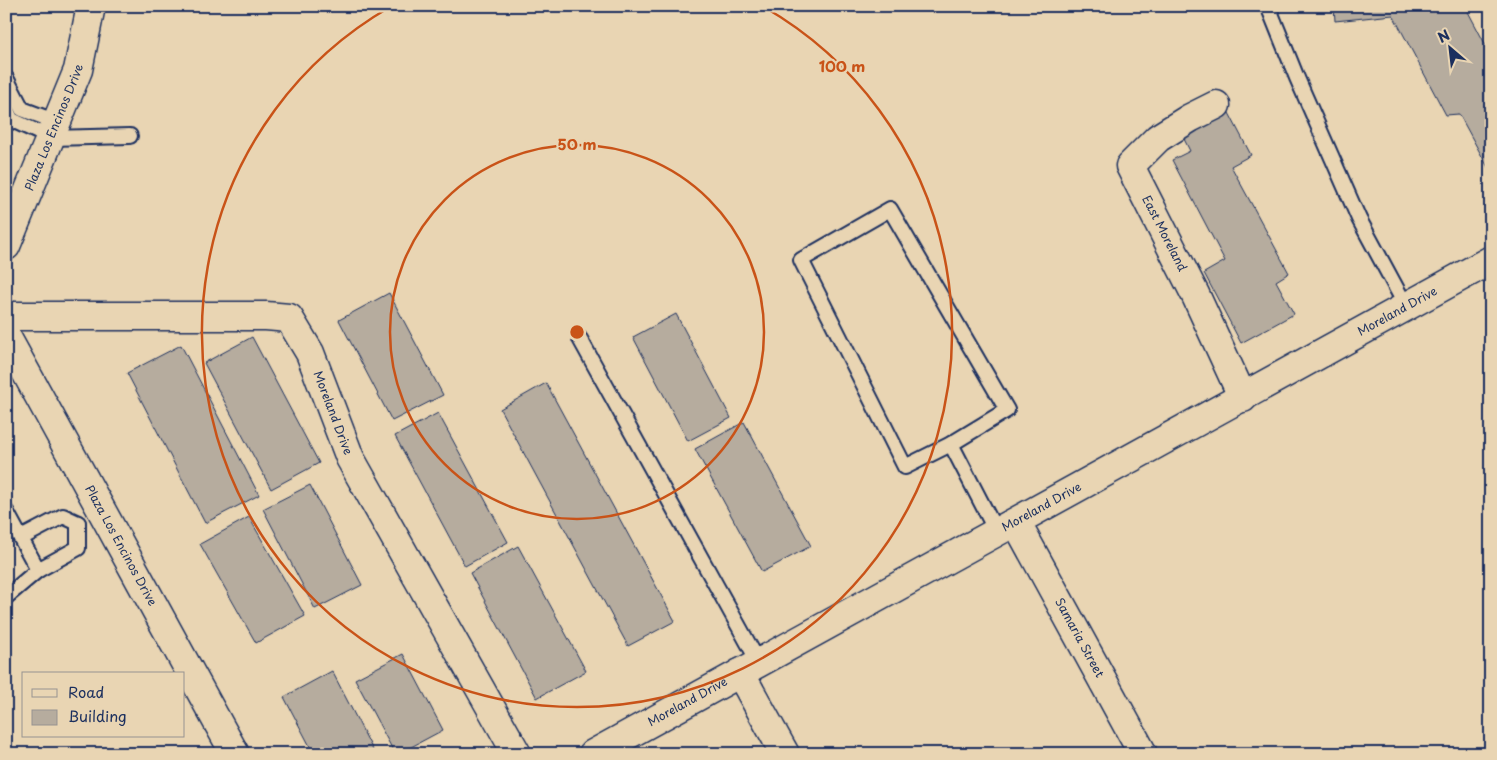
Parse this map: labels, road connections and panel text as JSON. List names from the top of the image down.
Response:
{
  "streets": {
    "street": [
      "Plaza Los Encinos Drive",
      "East Moreland",
      "Moreland Drive",
      "Samaria Street"
    ]
  },
  "crossings": [
    ["East Moreland", "Moreland Drive"],
    ["Moreland Drive", "Samaria Street"]
  ],
  "legend": ["Road", "Building"],
  "north": "top left",
  "rings": ["100 m", "50 m"]
}
